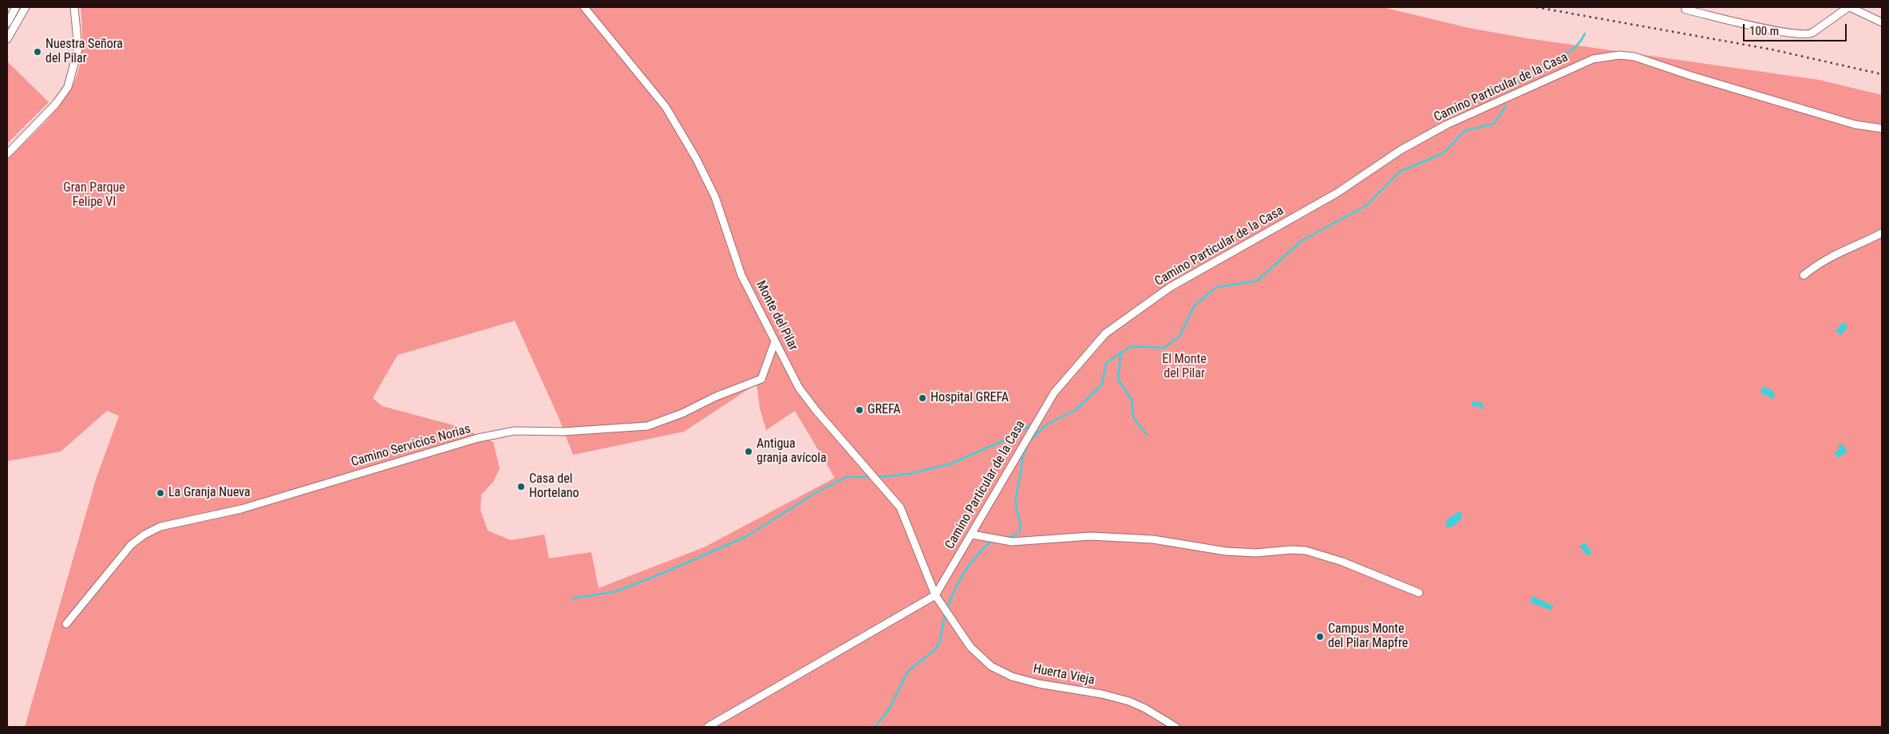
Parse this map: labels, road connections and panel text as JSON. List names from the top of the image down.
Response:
{
  "streets": {
    "street": [
      "Camino Particular de la Casa",
      "Monte del Pilar",
      "Camino Servicios Norias",
      "Huerta Vieja"
    ]
  },
  "crossings": [
    ["Camino Particular de la Casa", "Monte del Pilar"],
    ["Monte del Pilar", "Camino Servicios Norias"],
    ["Monte del Pilar", "Huerta Vieja"]
  ],
  "parks": ["Gran Parque Felipe VI", "El Monte del Pilar"],
  "places": [
    "Nuestra Señora del Pilar",
    "Hospital GREFA",
    "GREFA",
    "Antigua granja avícola",
    "Casa del Hortelano",
    "La Granja Nueva",
    "Campus Monte del Pilar Mapfre"
  ],
  "scale_bar": "100 m"
}
